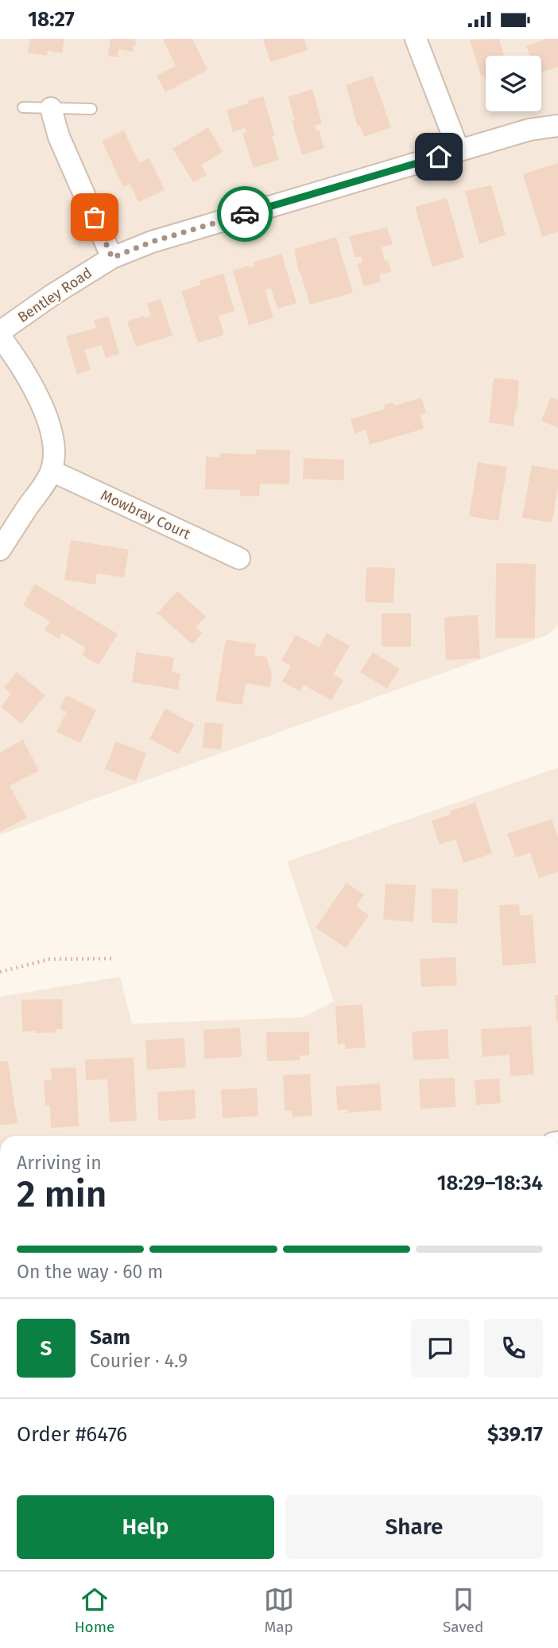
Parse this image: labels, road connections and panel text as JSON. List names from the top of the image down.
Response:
{
  "streets": {
    "street": ["Bentley Road", "Mowbray Court"]
  },
  "page": {
    "status": "18:27",
    "heading": ["2 min", "Arriving in", "18:29–18:34"],
    "panel": [
      "Sam",
      "Courier · 4.9",
      "Order #6476",
      "$39.17"
    ],
    "bar": "On the way · 60 m",
    "round": "S",
    "buttons": ["Help", "Share"],
    "tabs": ["Home", "Map", "Saved"]
  }
}
